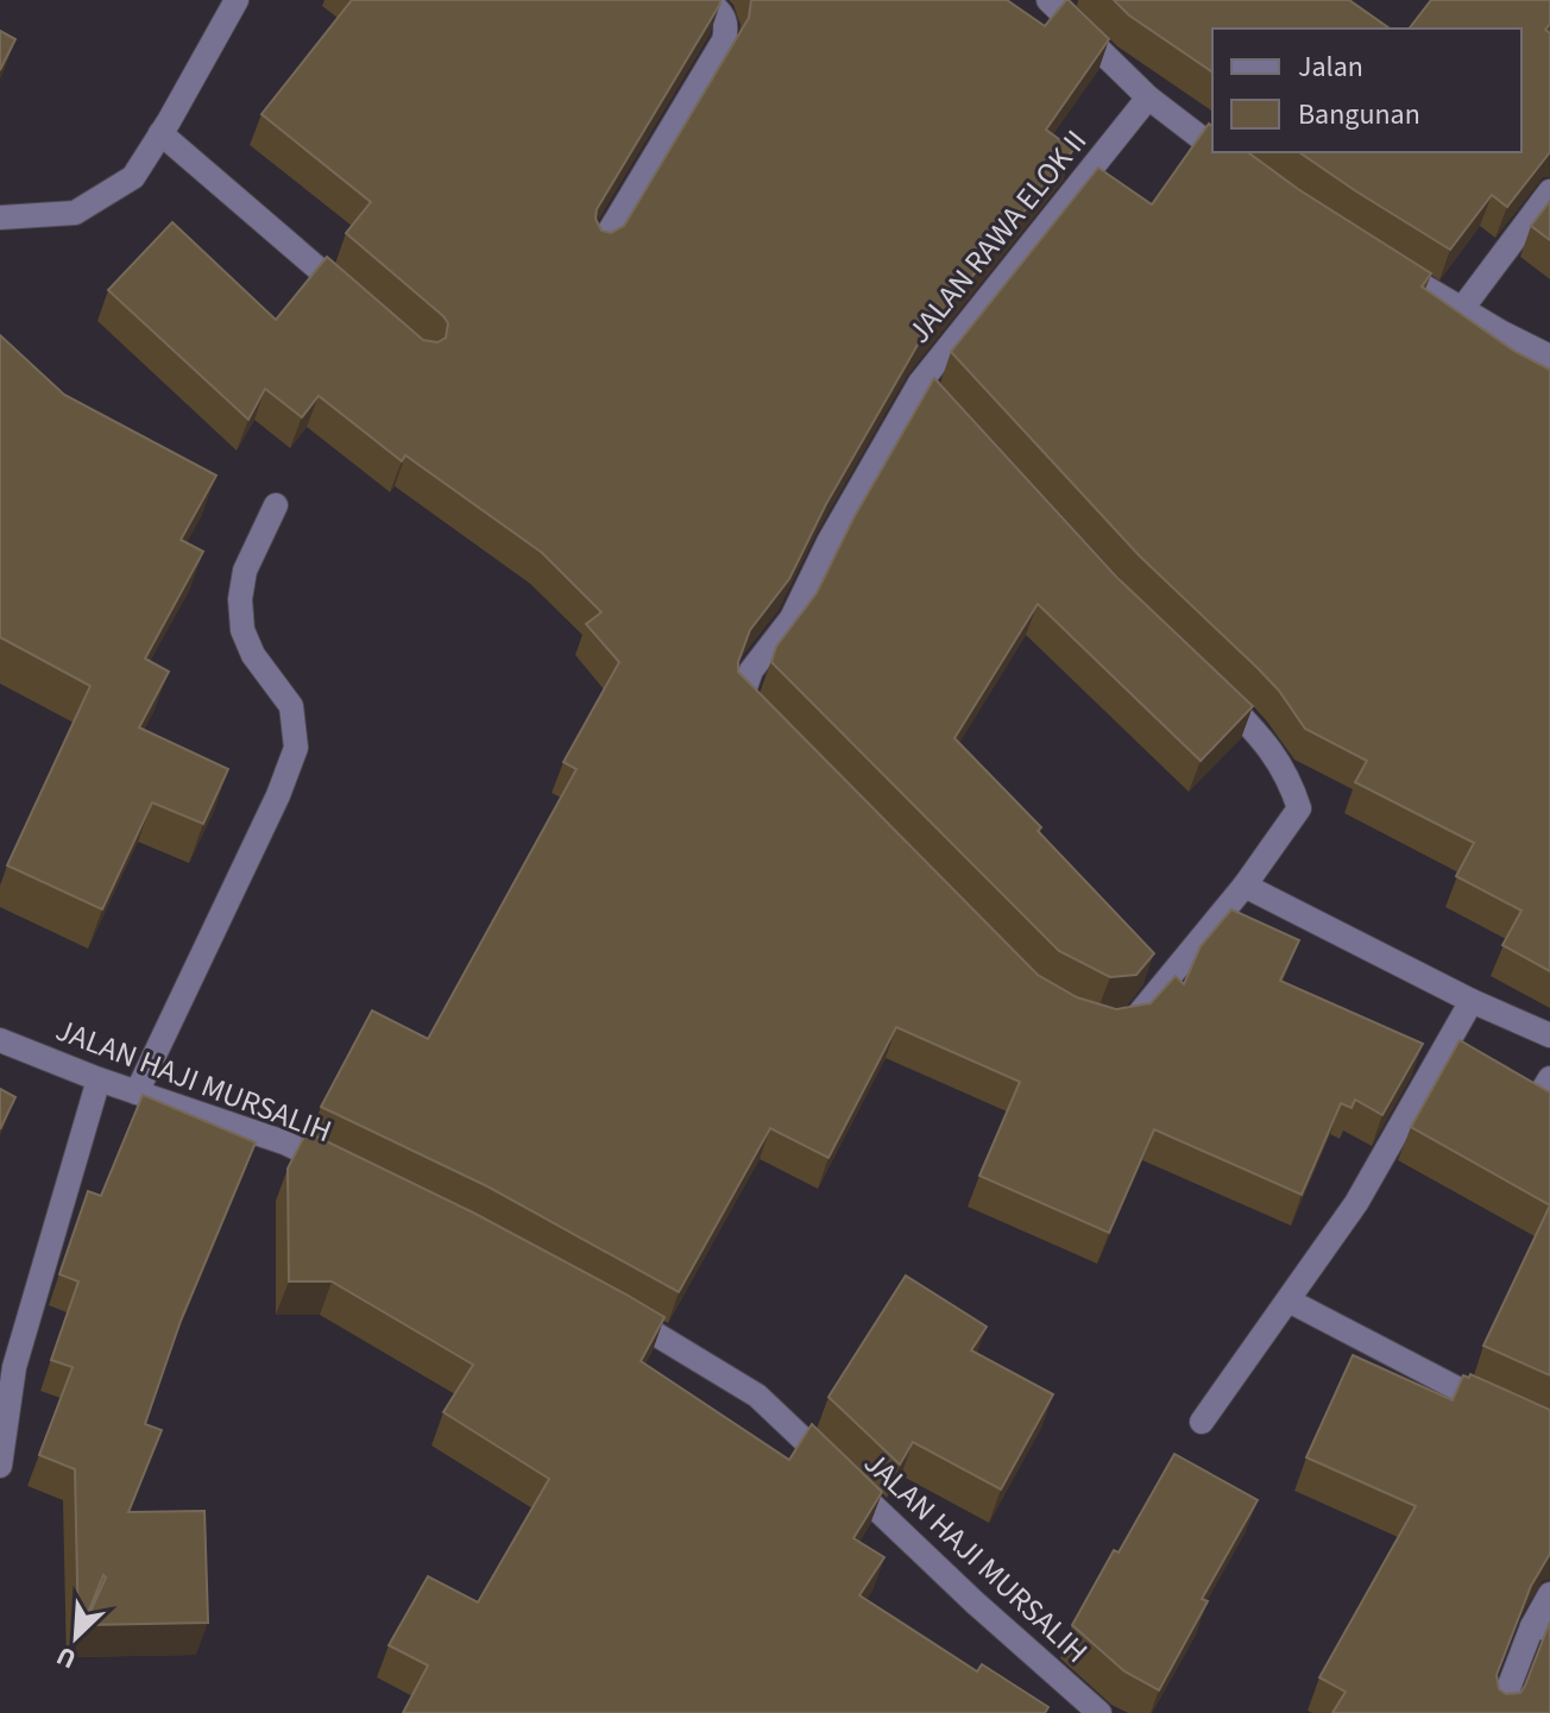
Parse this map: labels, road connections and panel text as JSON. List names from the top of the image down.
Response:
{
  "streets": {
    "street": ["JALAN RAWA ELOK II", "JALAN HAJI MURSALIH"]
  },
  "legend": ["Jalan", "Bangunan"],
  "north": "bottom left"
}
